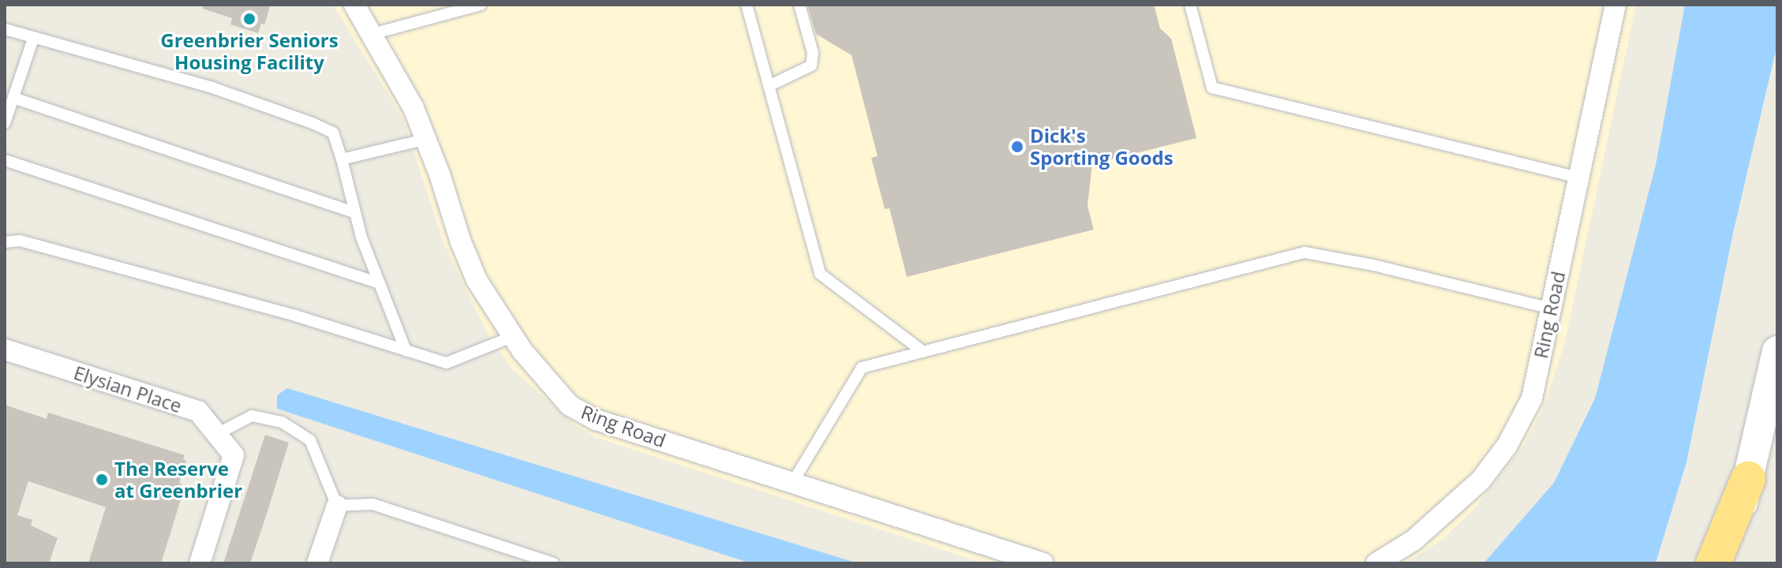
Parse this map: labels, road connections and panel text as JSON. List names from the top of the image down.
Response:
{
  "streets": {
    "street": ["Ring Road", "Elysian Place"]
  },
  "places": ["Greenbrier Seniors Housing Facility", "Dick's Sporting Goods", "The Reserve at Greenbrier"]
}
